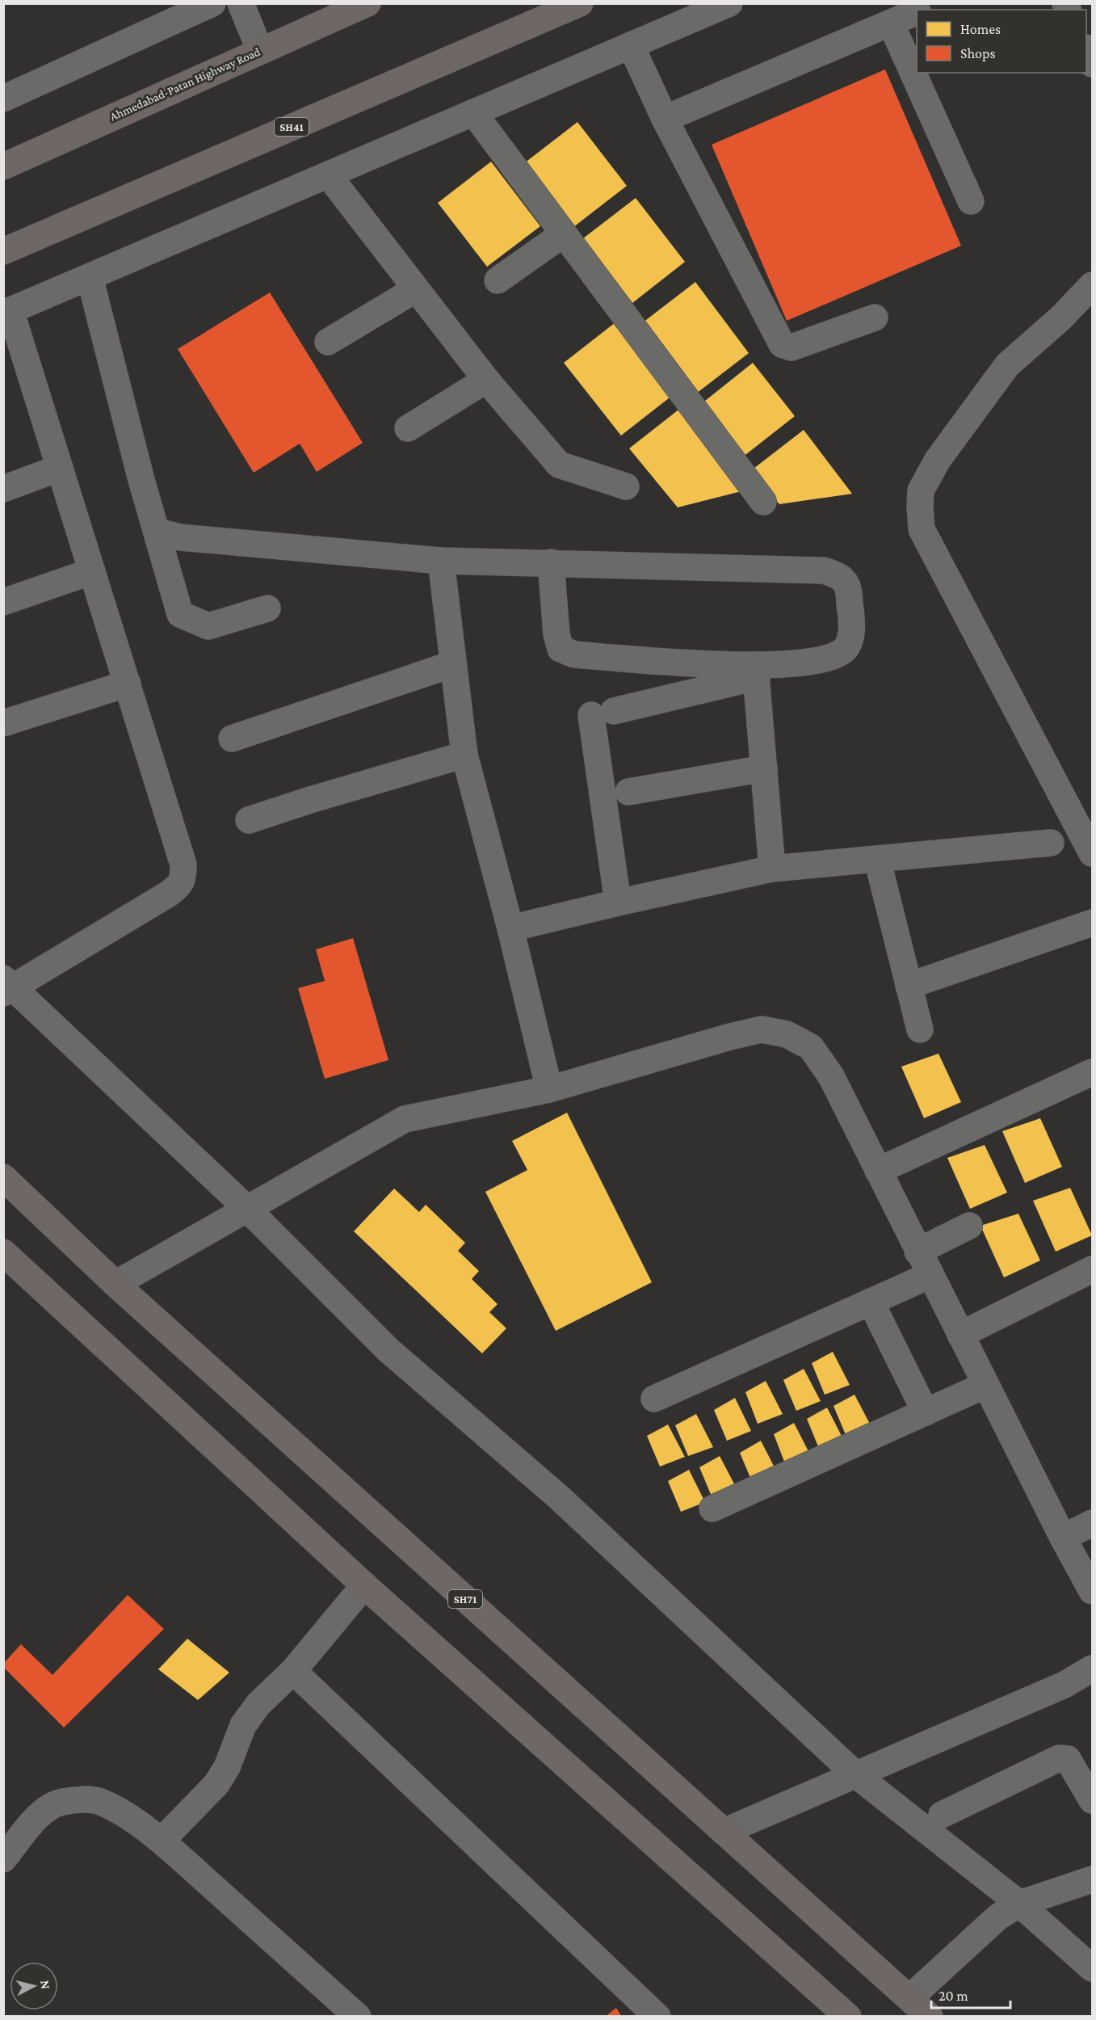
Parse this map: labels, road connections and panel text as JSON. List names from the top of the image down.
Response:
{
  "streets": {
    "main road": ["Ahmedabad-Patan Highway Road", "SH41", "SH71"]
  },
  "legend": ["Homes", "Shops"],
  "scale_bar": "20 m",
  "north": "right"
}
